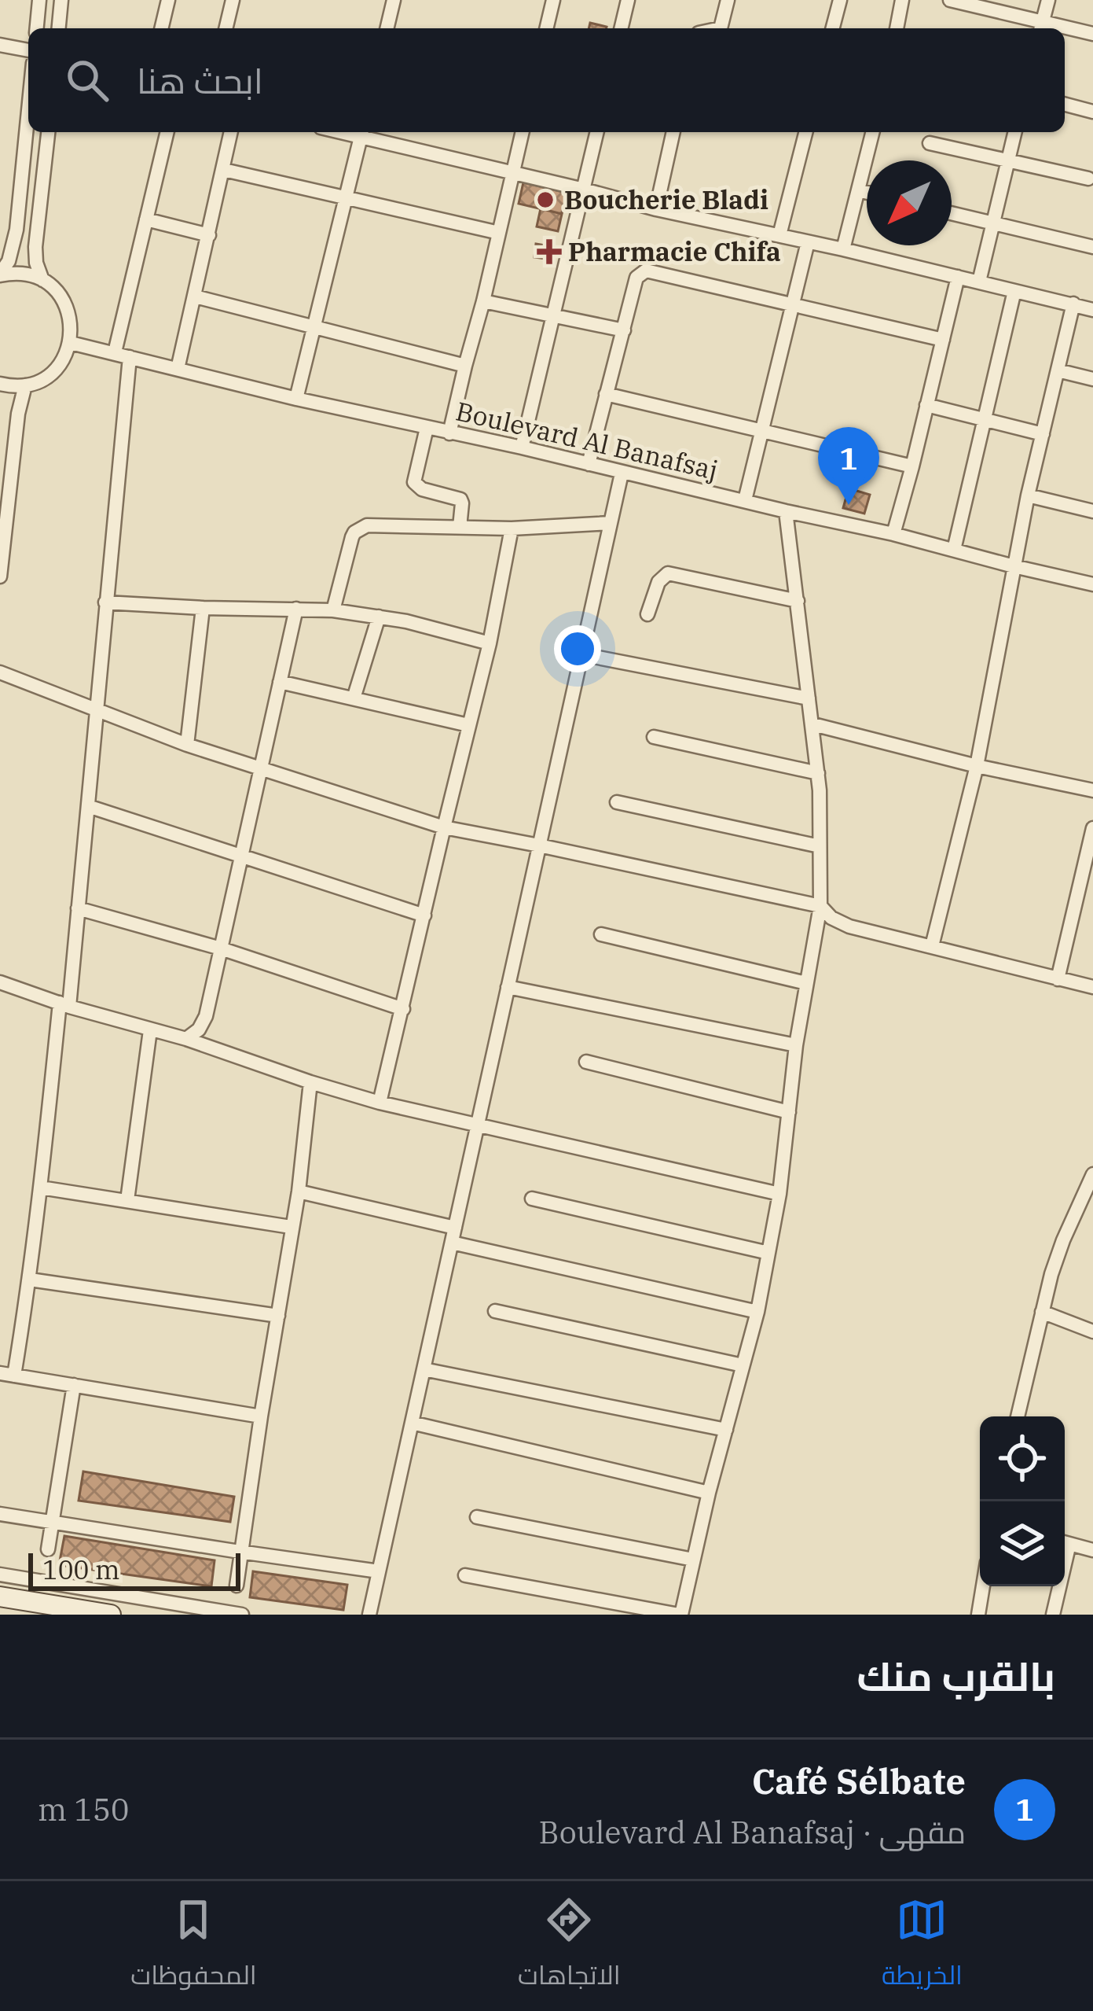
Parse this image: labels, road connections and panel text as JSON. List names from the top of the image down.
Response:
{
  "streets": {
    "street": ["Boulevard Al Banafsaj"]
  },
  "places": {
    "other": ["Boucherie Bladi"],
    "health": ["Pharmacie Chifa"]
  },
  "scale_bar": "100 m",
  "north": "bottom left",
  "page": {
    "search": "ابحث هنا",
    "pins": "1",
    "scale": "100 m",
    "heading": "بالقرب منك",
    "list": [
      {
        "mark": "1",
        "name": "Café Sélbate",
        "note": "مقهى · Boulevard Al Banafsaj",
        "value": "150 m"
      }
    ],
    "nav": ["الخريطة", "الاتجاهات", "المحفوظات"]
  }
}
